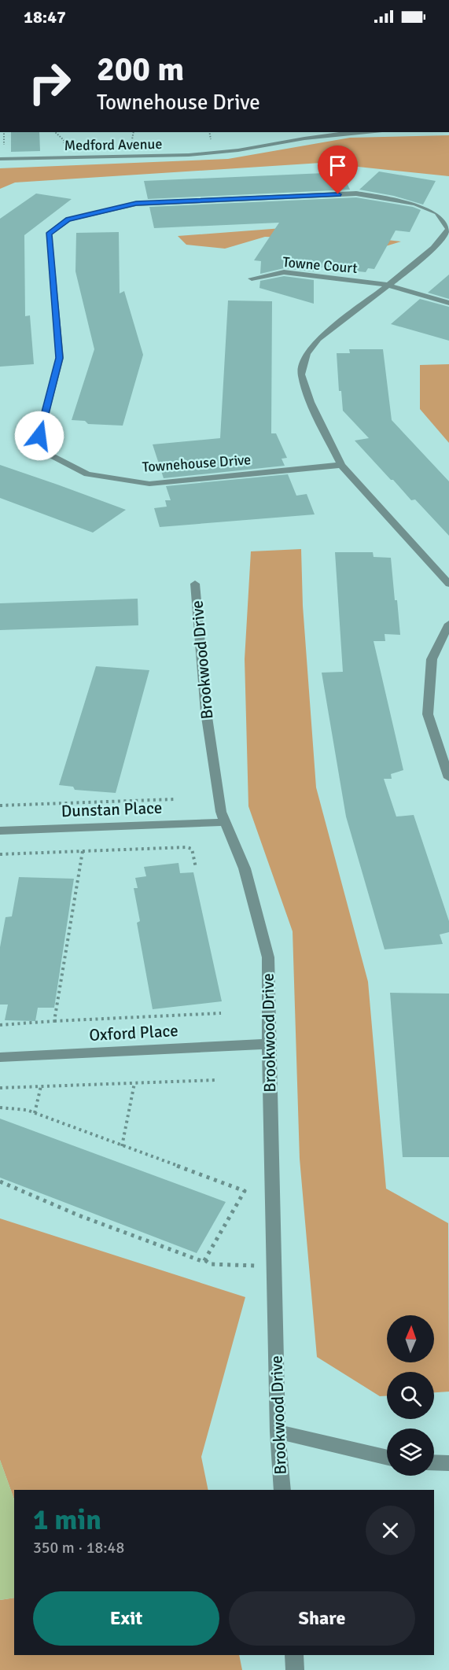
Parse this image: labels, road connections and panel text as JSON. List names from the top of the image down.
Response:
{
  "streets": {
    "street": [
      "Medford Avenue",
      "Towne Court",
      "Townehouse Drive",
      "Brookwood Drive",
      "Dunstan Place",
      "Oxford Place"
    ]
  },
  "crossings": [
    ["Towne Court", "Townehouse Drive"],
    ["Brookwood Drive", "Dunstan Place"],
    ["Brookwood Drive", "Oxford Place"]
  ],
  "north": "top",
  "page": {
    "status": "18:47",
    "turn": ["200 m", "Townehouse Drive"],
    "heading": ["1 min", "350 m · 18:48"],
    "buttons": ["Exit", "Share"]
  }
}
